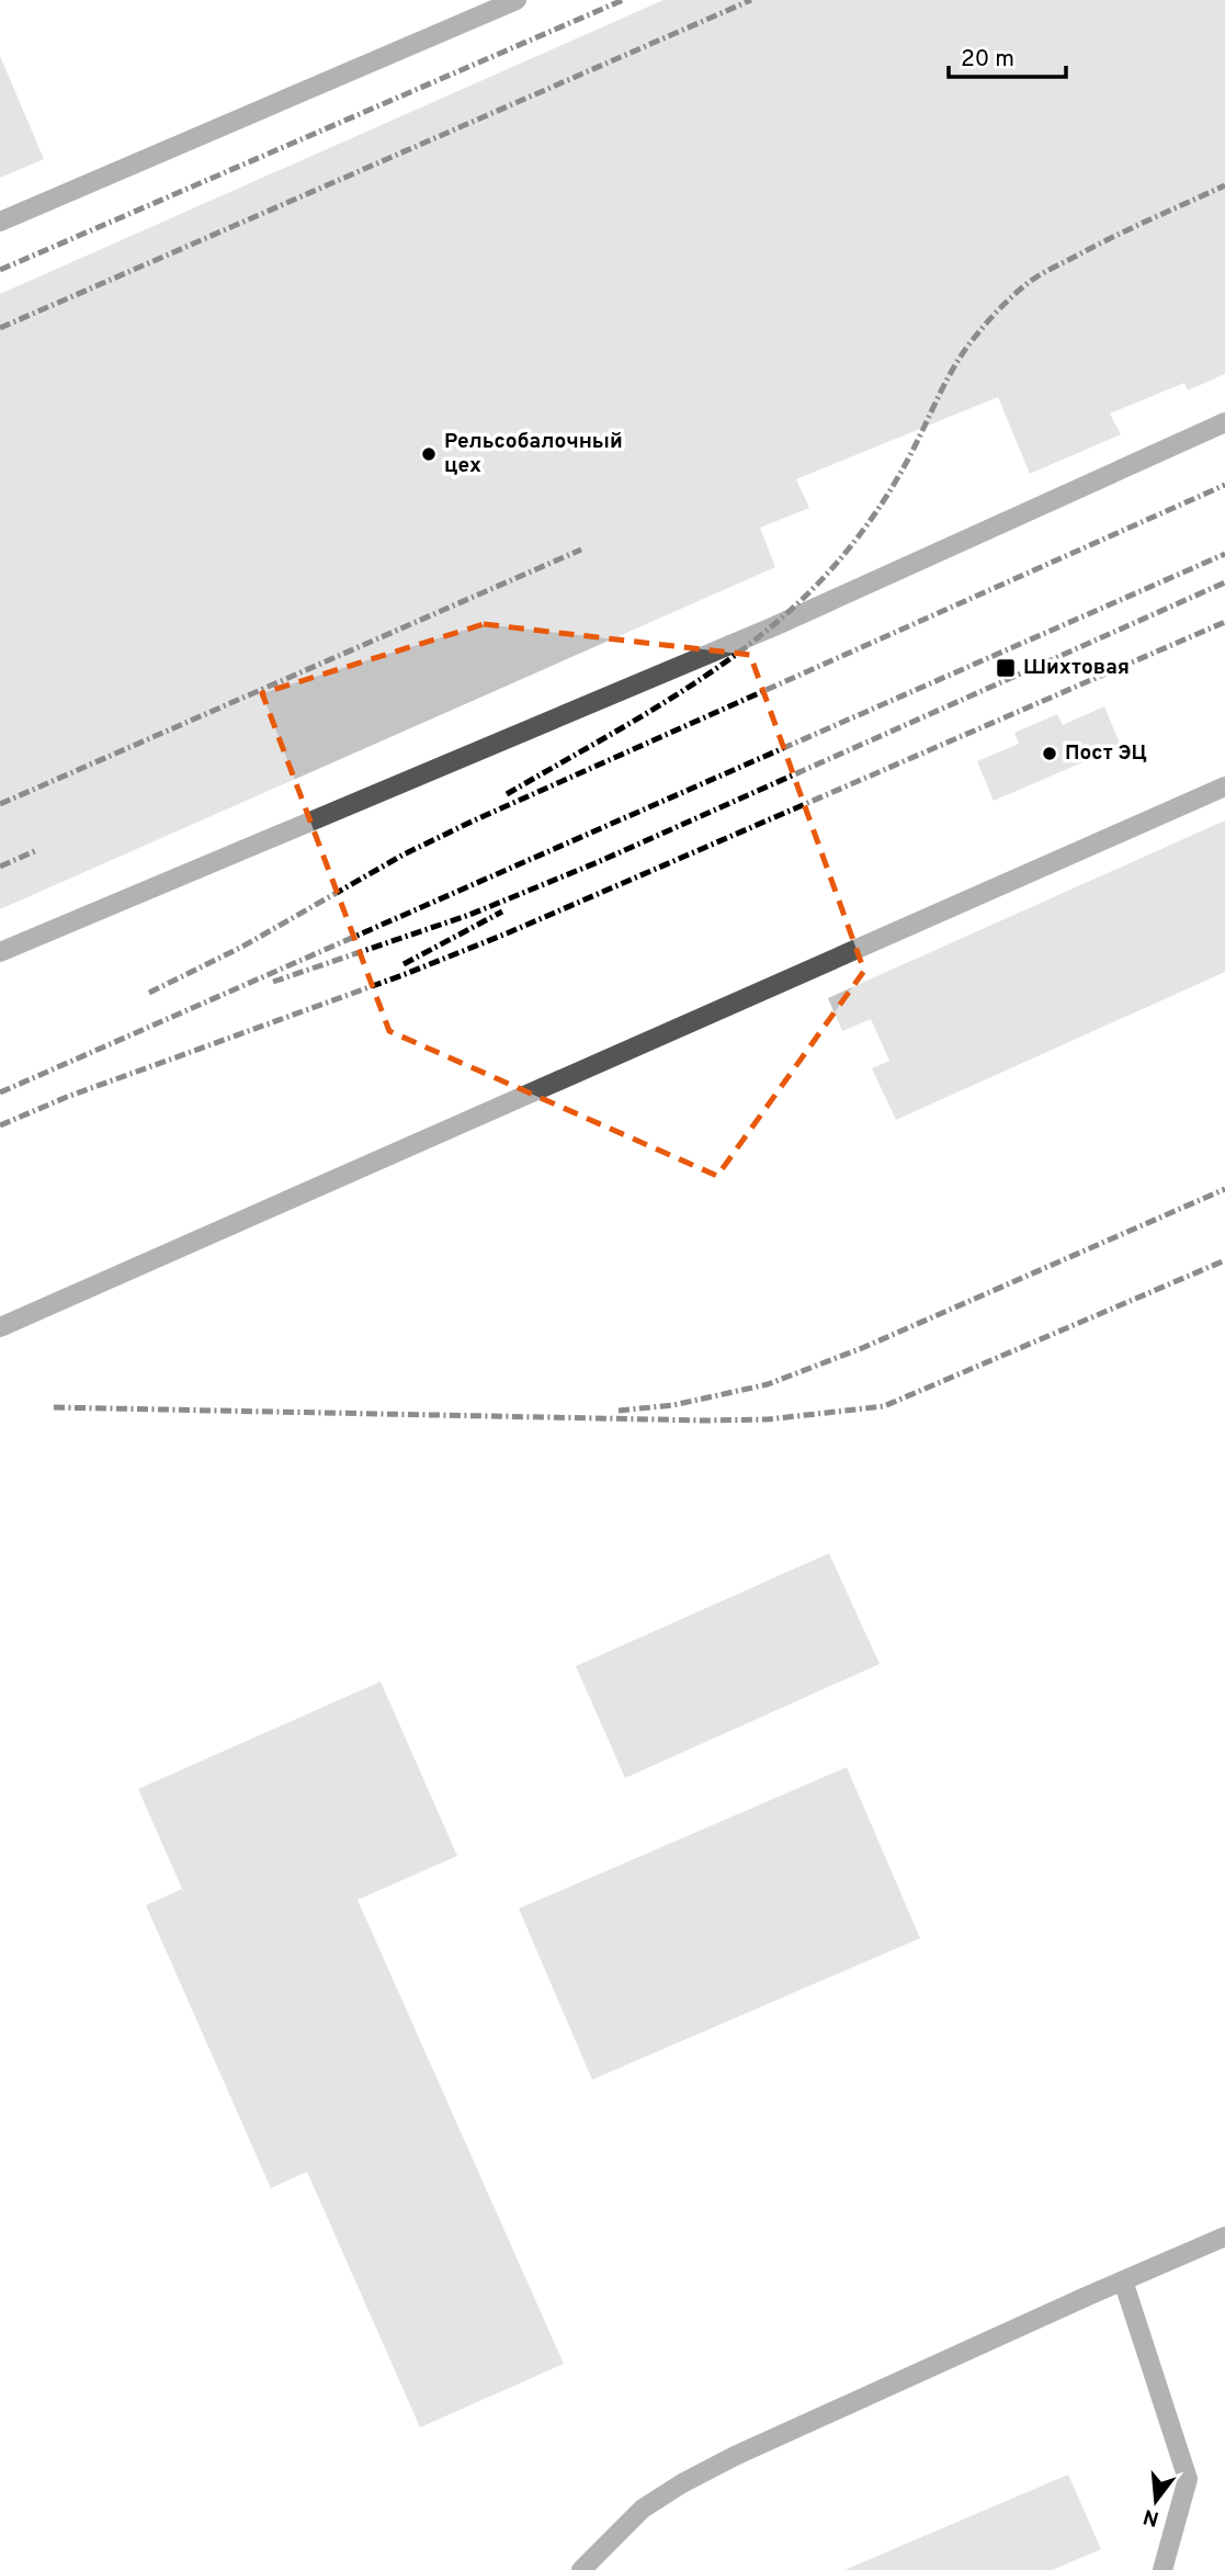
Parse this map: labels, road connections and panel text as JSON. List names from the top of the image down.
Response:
{
  "places": {
    "other": ["Рельсобалочный цех", "Пост ЭЦ"],
    "transit": ["Шихтовая"]
  },
  "scale_bar": "20 m",
  "north": "bottom"
}
